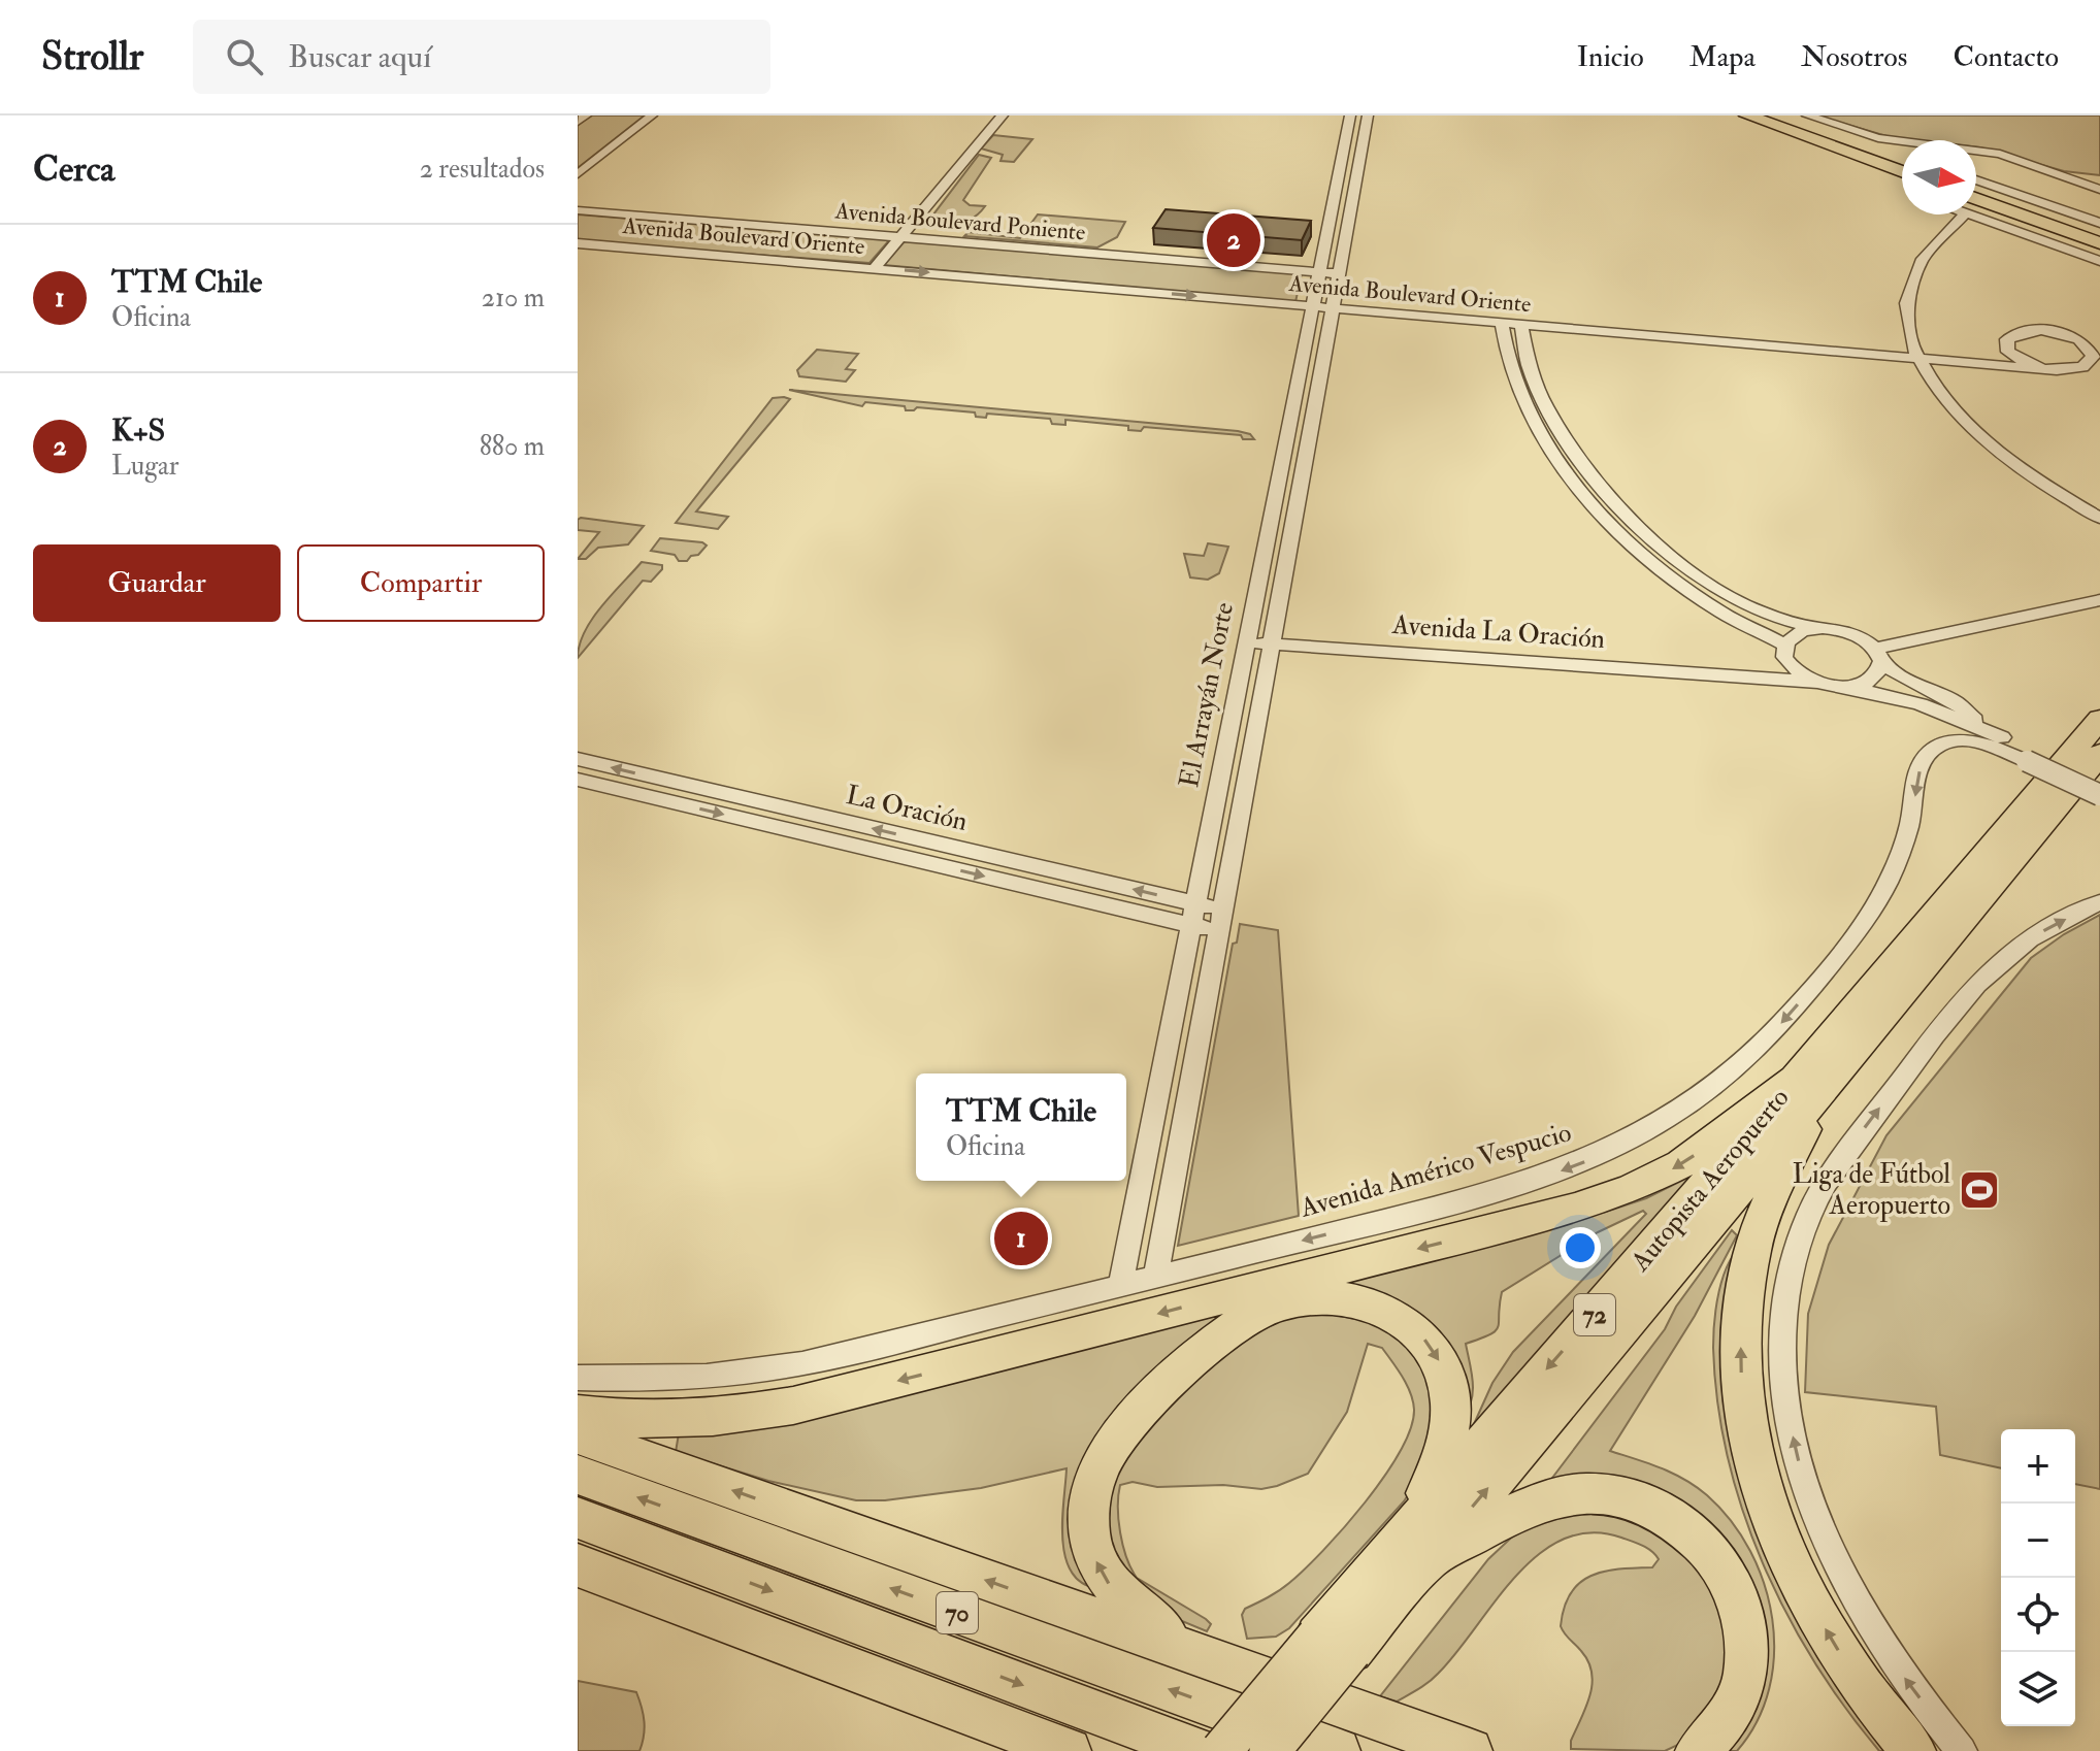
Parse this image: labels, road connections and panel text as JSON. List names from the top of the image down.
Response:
{
  "streets": {
    "highway": ["Autopista Aeropuerto", "72", "70"],
    "street": [
      "Avenida Boulevard Poniente",
      "Avenida Boulevard Oriente",
      "Avenida La Oración",
      "El Arrayán Norte",
      "La Oración",
      "Avenida Américo Vespucio"
    ]
  },
  "crossings": [
    ["Avenida Boulevard Poniente", "El Arrayán Norte"],
    ["Avenida Boulevard Oriente", "El Arrayán Norte"],
    ["Avenida La Oración", "El Arrayán Norte"],
    ["El Arrayán Norte", "La Oración"],
    ["El Arrayán Norte", "Avenida Américo Vespucio"]
  ],
  "one_way": ["Avenida Américo Vespucio"],
  "places": {
    "sports": ["Liga de Fútbol Aeropuerto"]
  },
  "north": "right",
  "page": {
    "header": "Strollr",
    "search": "Buscar aquí",
    "nav": [
      "Inicio",
      "Mapa",
      "Nosotros",
      "Contacto"
    ],
    "heading": ["Cerca", "2 resultados"],
    "pins": ["2", "1"],
    "list": [
      {
        "mark": "1",
        "name": "TTM Chile",
        "note": "Oficina",
        "value": "210 m"
      },
      {
        "mark": "2",
        "name": "K+S",
        "note": "Lugar",
        "value": "880 m"
      }
    ],
    "buttons": ["Guardar", "Compartir"],
    "popup": ["TTM Chile", "Oficina"],
    "map_buttons": ["+", "−"]
  }
}
